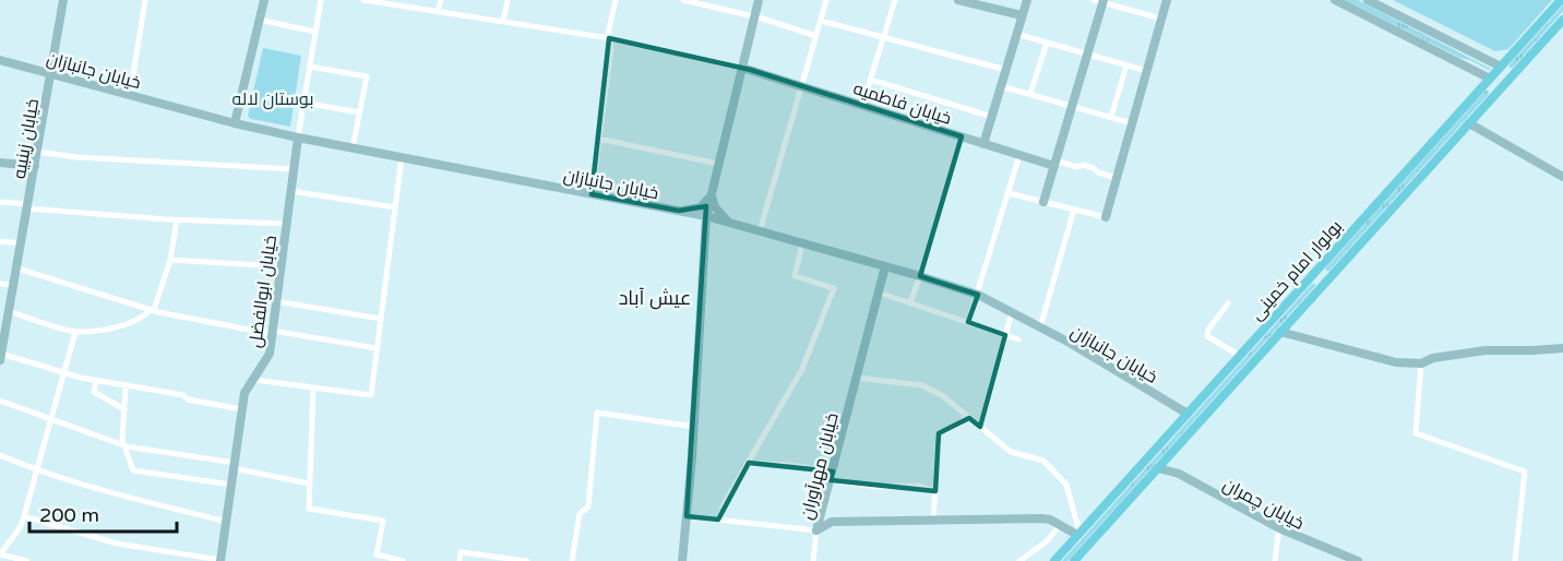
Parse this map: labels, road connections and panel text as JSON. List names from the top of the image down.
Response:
{
  "streets": {
    "main road": ["بولوار امام خمینی"],
    "street": [
      "خیابان جانبازان",
      "خیابان فاطمیه",
      "خیابان زینبیه",
      "خیابان ابوالفضل",
      "خیابان مهرآوران",
      "خیابان چمران"
    ]
  },
  "crossings": [
    ["خیابان جانبازان", "خیابان زینبیه"],
    ["خیابان جانبازان", "بولوار امام خمینی"],
    ["خیابان جانبازان", "خیابان ابوالفضل"],
    ["خیابان جانبازان", "خیابان مهرآوران"],
    ["بولوار امام خمینی", "خیابان مهرآوران"],
    ["بولوار امام خمینی", "خیابان چمران"]
  ],
  "districts": ["عیش آباد"],
  "parks": ["بوستان لاله"],
  "scale_bar": "200 m"
}
